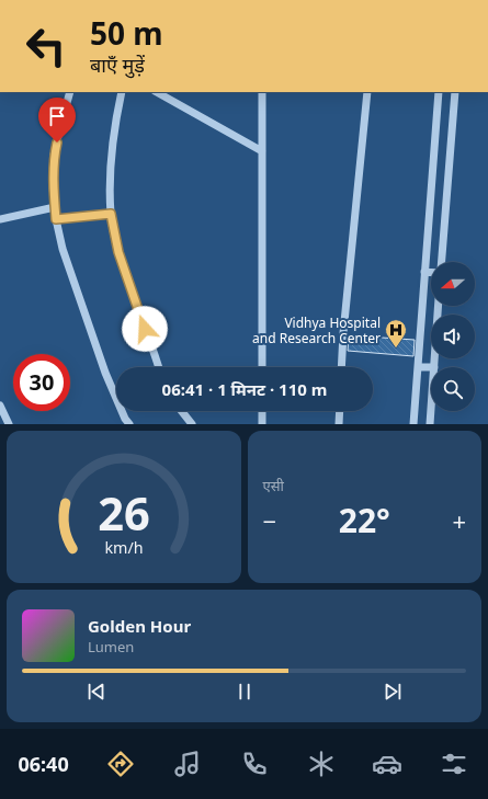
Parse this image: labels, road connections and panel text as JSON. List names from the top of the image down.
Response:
{
  "places": {
    "hospital": ["Vidhya Hospital and Research Center"]
  },
  "north": "left",
  "page": {
    "turn": ["50 m", "बाएँ मुड़ें"],
    "limit": "30",
    "trip": "06:41 · 1 मिनट · 110 m",
    "tile": "एसी",
    "heat": ["−", "22°", "+"],
    "song": ["Golden Hour", "Lumen"],
    "tabs": "06:40",
    "gauge": ["26", "km/h"]
  }
}
